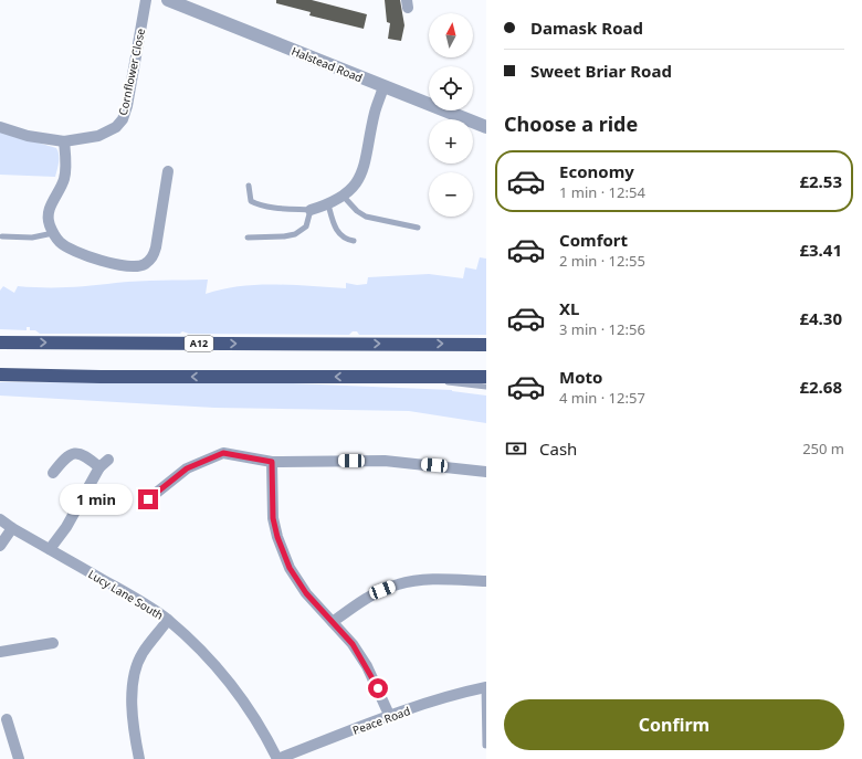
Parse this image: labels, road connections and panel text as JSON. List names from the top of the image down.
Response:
{
  "streets": {
    "highway": ["A12"],
    "street": [
      "Halstead Road",
      "Cornflower Close",
      "Lucy Lane South",
      "Peace Road"
    ]
  },
  "crossings": [
    ["Lucy Lane South", "Peace Road"]
  ],
  "north": "top",
  "page": {
    "banner": ["Damask Road", "Sweet Briar Road"],
    "map_buttons": ["+", "−"],
    "heading": "Choose a ride",
    "list": [
      {
        "name": "Economy",
        "note": "1 min · 12:54",
        "value": "£2.53"
      },
      {
        "name": "Comfort",
        "note": "2 min · 12:55",
        "value": "£3.41"
      },
      {
        "name": "XL",
        "note": "3 min · 12:56",
        "value": "£4.30"
      },
      {
        "name": "Moto",
        "note": "4 min · 12:57",
        "value": "£2.68"
      }
    ],
    "pay": ["Cash", "250 m"],
    "bubble": "1 min",
    "buttons": "Confirm"
  }
}
